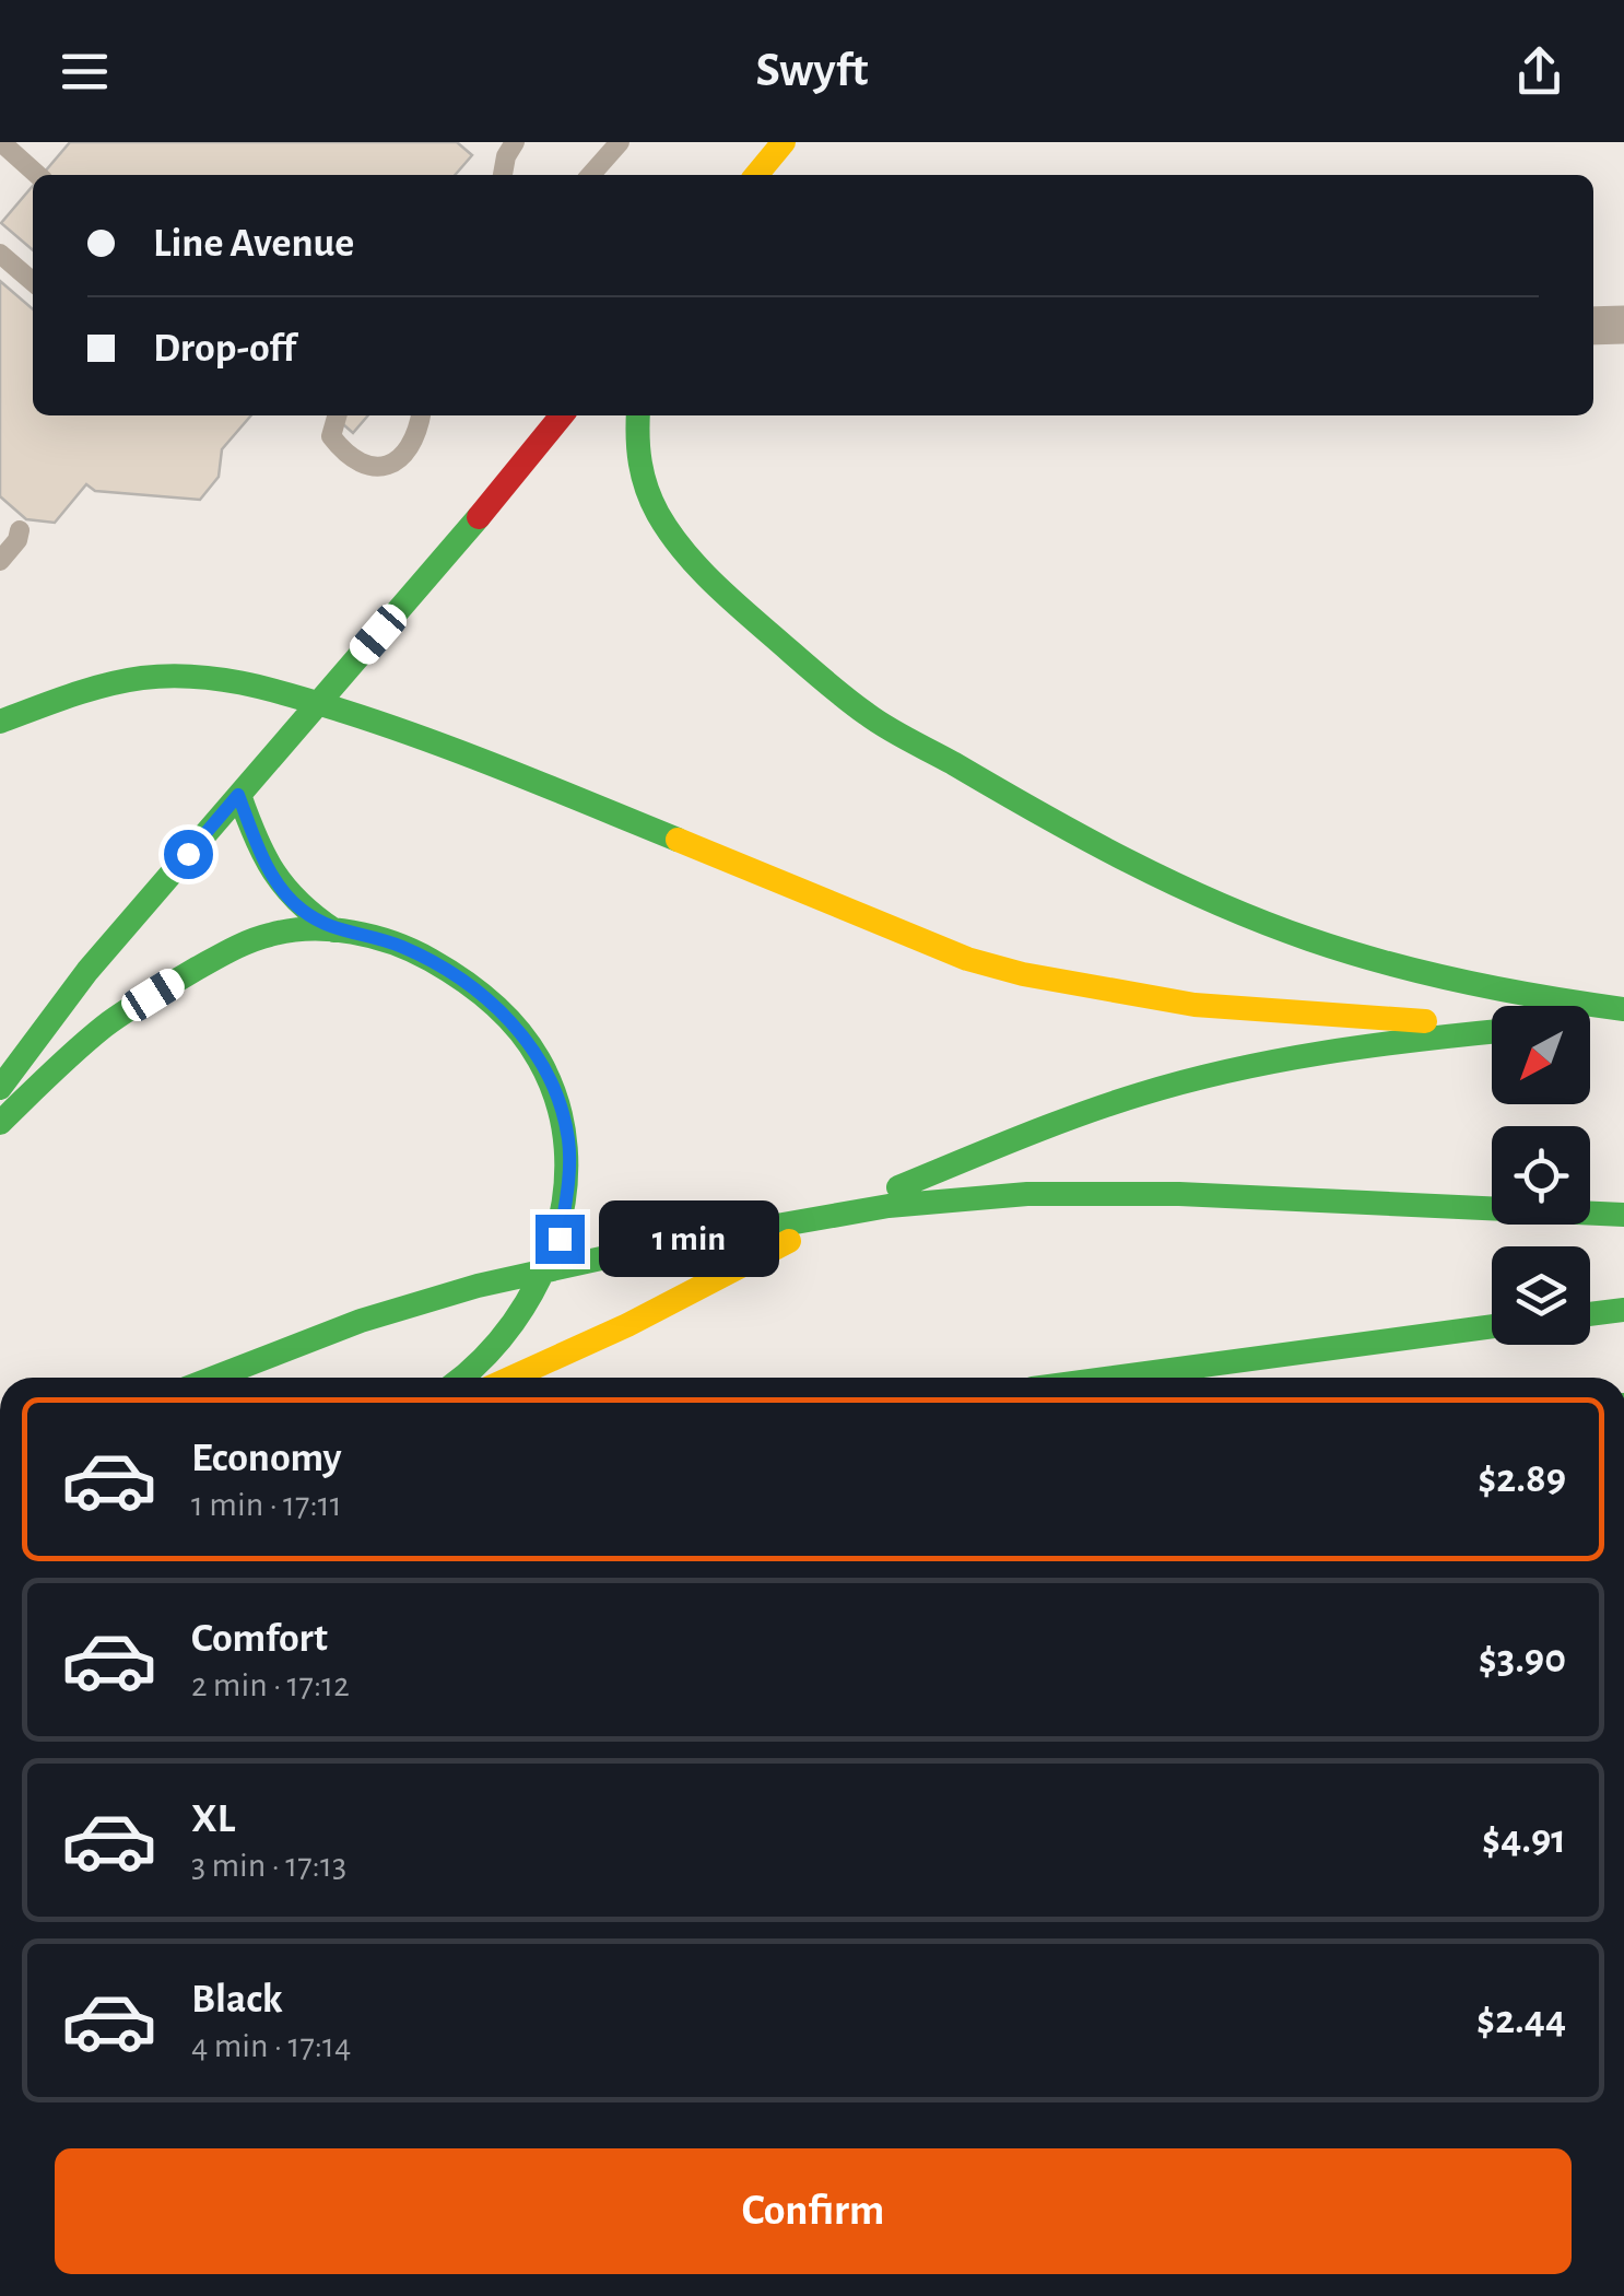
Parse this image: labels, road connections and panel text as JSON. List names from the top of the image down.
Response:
{
  "north": "bottom left",
  "page": {
    "header": "Swyft",
    "banner": ["Line Avenue", "Drop-off"],
    "bubble": "1 min",
    "list": [
      {
        "name": "Economy",
        "note": "1 min · 17:11",
        "value": "$2.89"
      },
      {
        "name": "Comfort",
        "note": "2 min · 17:12",
        "value": "$3.90"
      },
      {
        "name": "XL",
        "note": "3 min · 17:13",
        "value": "$4.91"
      },
      {
        "name": "Black",
        "note": "4 min · 17:14",
        "value": "$2.44"
      }
    ],
    "buttons": "Confirm"
  }
}
